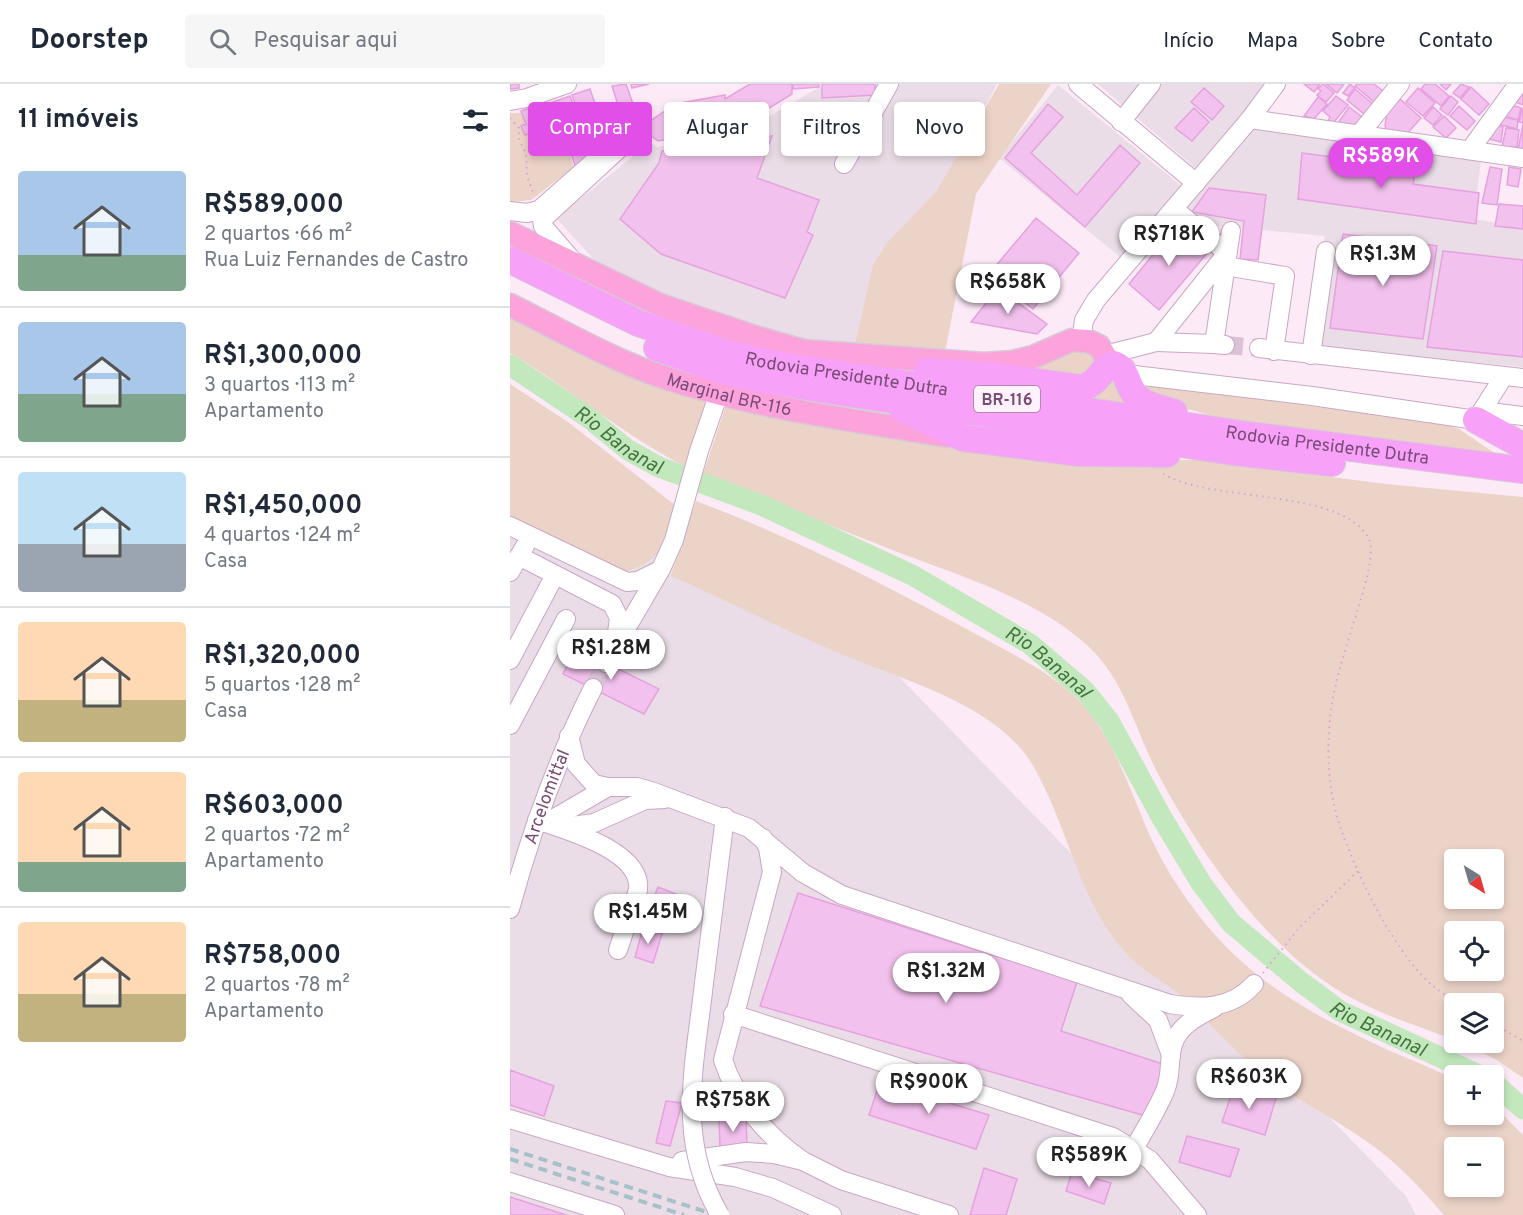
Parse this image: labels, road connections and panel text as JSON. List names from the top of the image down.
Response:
{
  "streets": {
    "highway": ["Rodovia Presidente Dutra", "BR-116"],
    "main road": ["Marginal BR-116"],
    "street": ["Arcelomittal"]
  },
  "water": ["Rio Bananal"],
  "north": "bottom right",
  "page": {
    "header": "Doorstep",
    "search": "Pesquisar aqui",
    "nav": [
      "Início",
      "Mapa",
      "Sobre",
      "Contato"
    ],
    "heading": "11 imóveis",
    "chip": [
      "Comprar",
      "Alugar",
      "Filtros",
      "Novo"
    ],
    "price": [
      "R$589K",
      "R$718K",
      "R$1.3M",
      "R$658K",
      "R$1.28M",
      "R$1.45M",
      "R$1.32M",
      "R$603K",
      "R$900K",
      "R$758K",
      "R$589K"
    ],
    "list": [
      {
        "name": "R$589,000",
        "note": "2 quartos · 66 m² · Rua Luiz Fernandes de Castro"
      },
      {
        "name": "R$1,300,000",
        "note": "3 quartos · 113 m² · Apartamento"
      },
      {
        "name": "R$1,450,000",
        "note": "4 quartos · 124 m² · Casa"
      },
      {
        "name": "R$1,320,000",
        "note": "5 quartos · 128 m² · Casa"
      },
      {
        "name": "R$603,000",
        "note": "2 quartos · 72 m² · Apartamento"
      },
      {
        "name": "R$758,000",
        "note": "2 quartos · 78 m² · Apartamento"
      }
    ],
    "map_buttons": ["+", "−"]
  }
}
